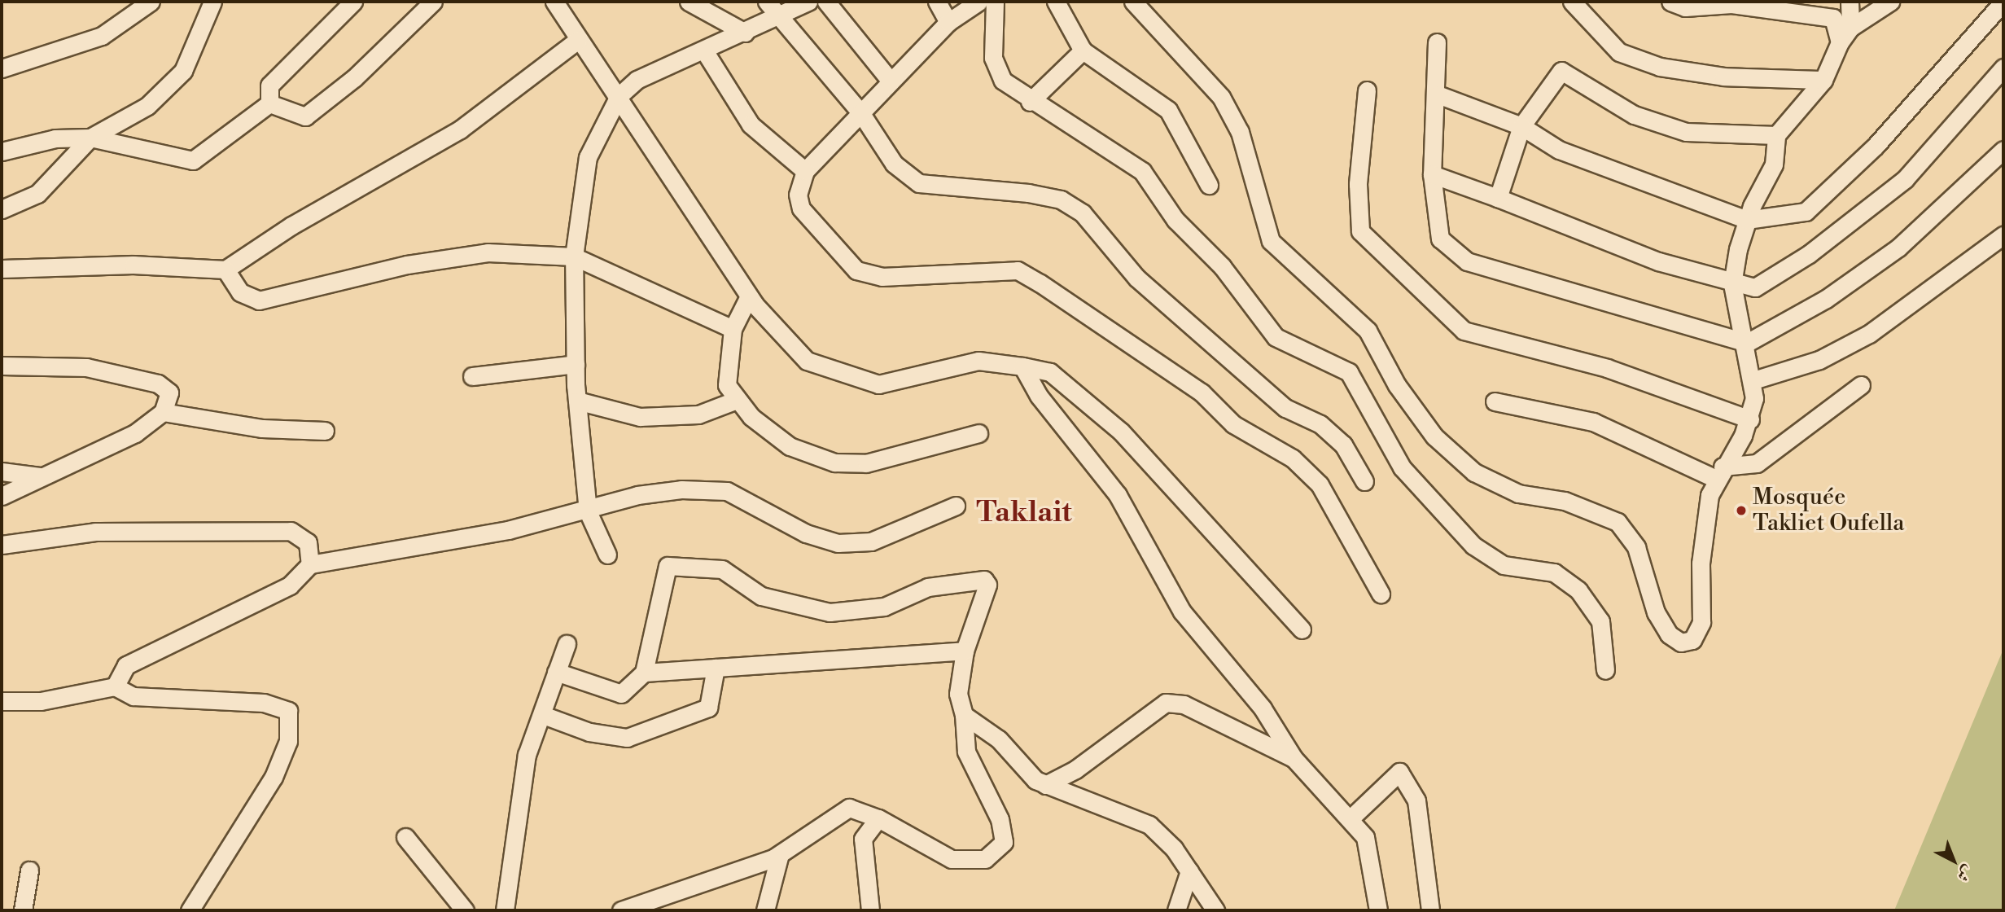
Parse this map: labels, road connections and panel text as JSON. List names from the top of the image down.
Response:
{
  "districts": ["Taklait"],
  "places": ["Mosquée Takliet Oufella"],
  "north": "bottom right"
}
